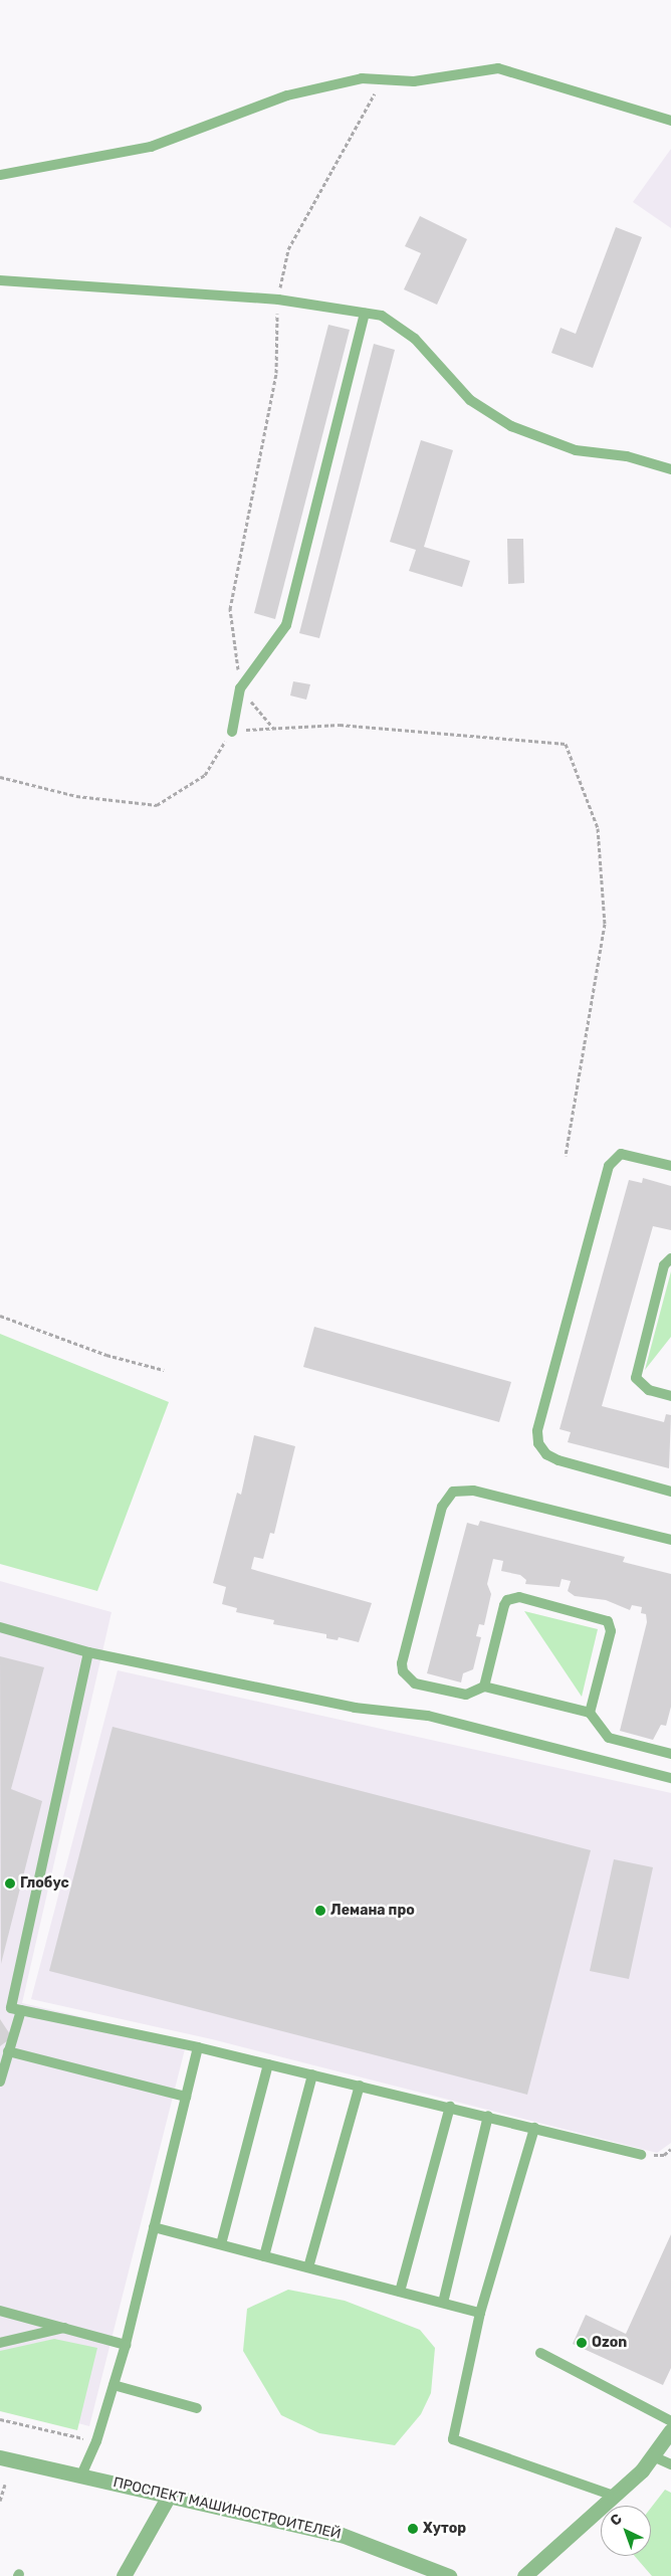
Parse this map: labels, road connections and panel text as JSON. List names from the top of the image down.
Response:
{
  "streets": {
    "street": ["ПРОСПЕКТ МАШИНОСТРОИТЕЛЕЙ"]
  },
  "places": [
    "Глобус",
    "Лемана про",
    "Ozon",
    "Хутор"
  ],
  "north": "top left"
}
